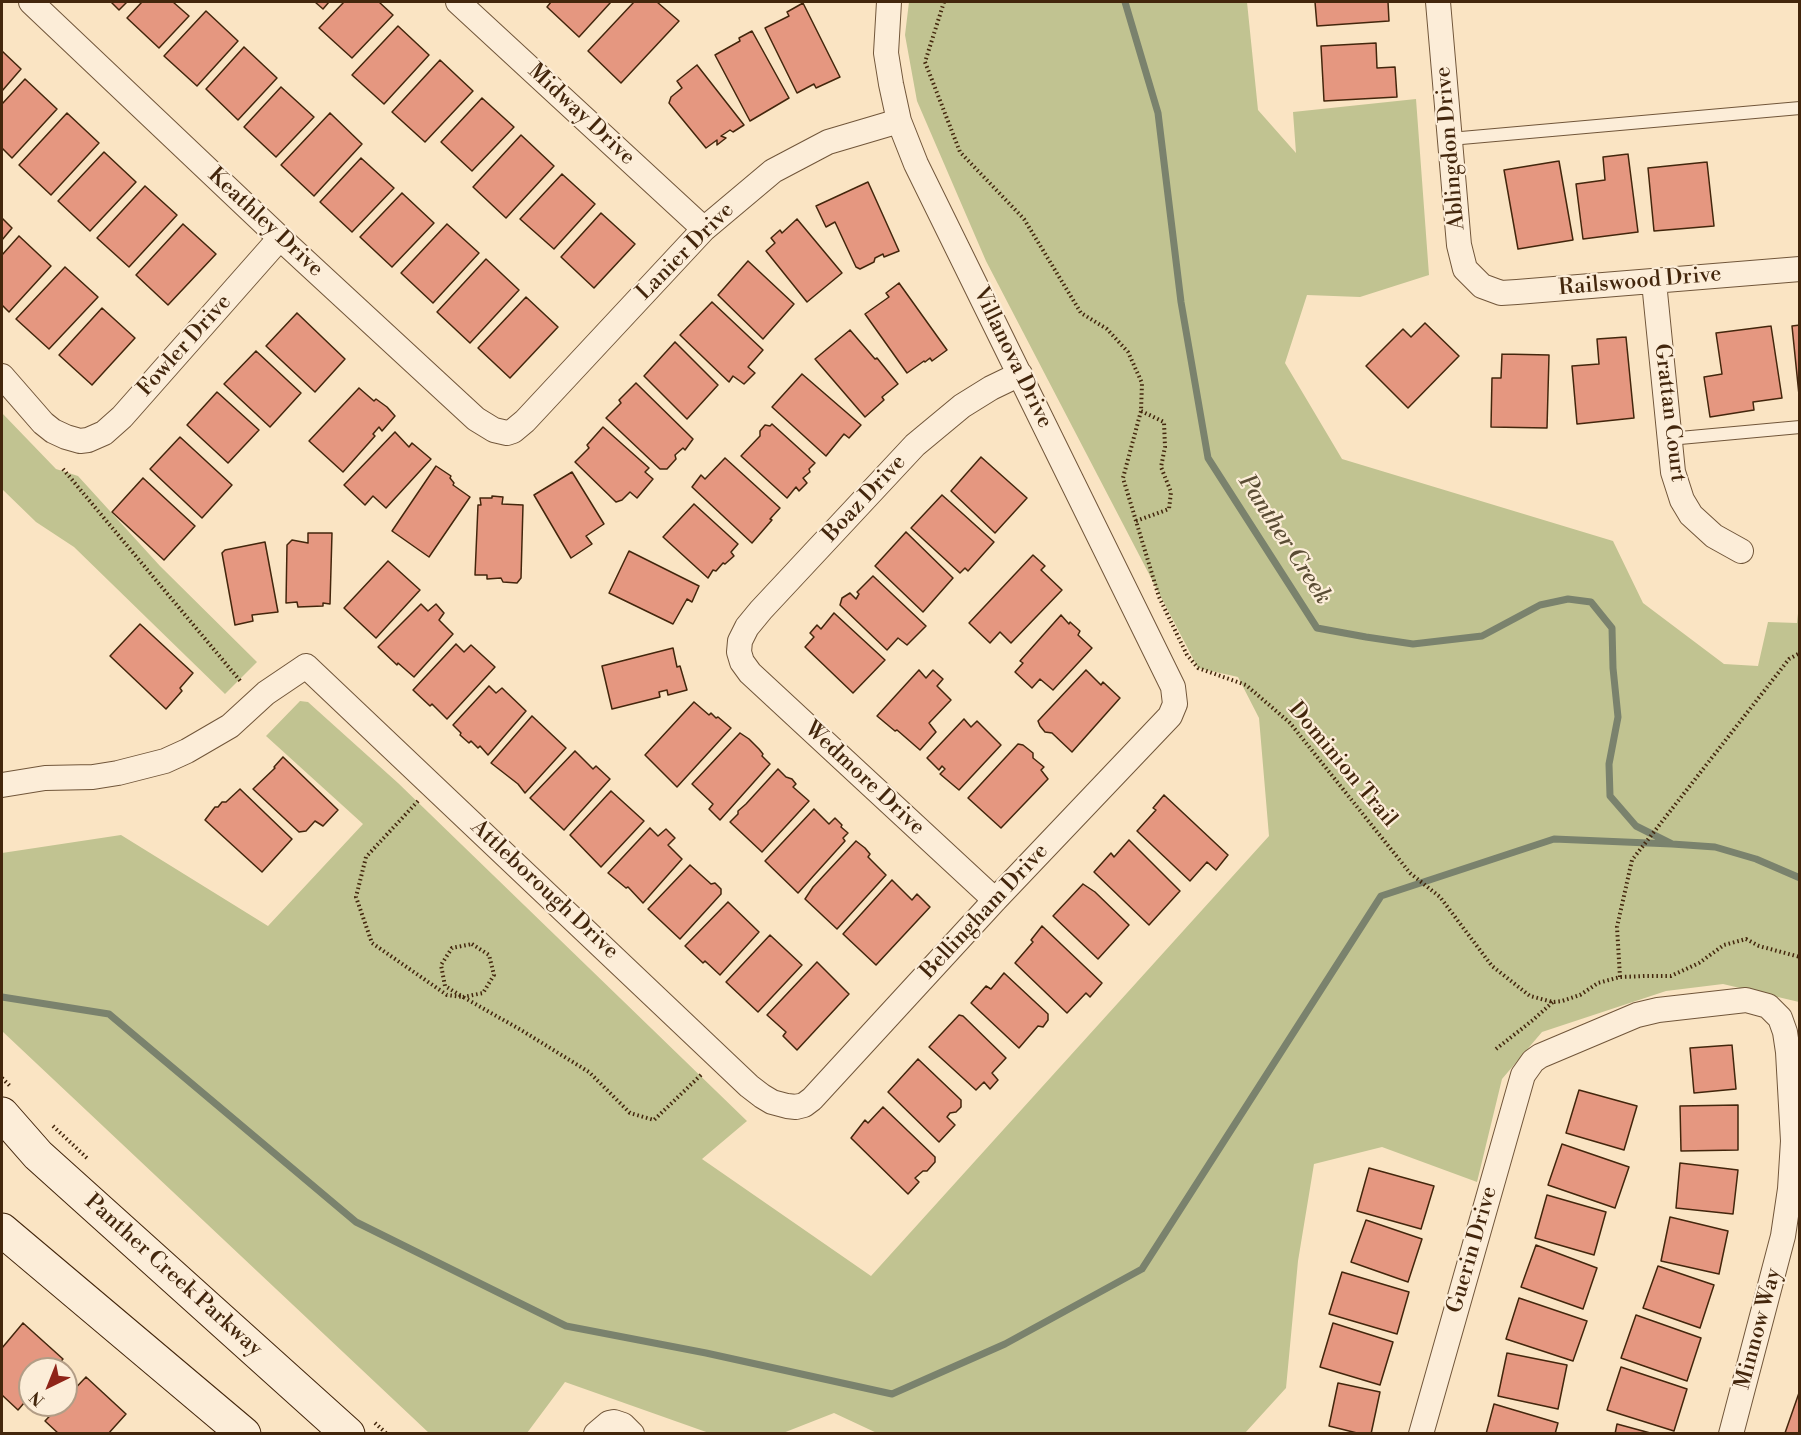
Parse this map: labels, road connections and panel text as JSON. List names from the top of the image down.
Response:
{
  "streets": {
    "main road": ["Panther Creek Parkway"],
    "street": [
      "Midway Drive",
      "Ablingdon Drive",
      "Keathley Drive",
      "Lanier Drive",
      "Railswood Drive",
      "Fowler Drive",
      "Villanova Drive",
      "Grattan Court",
      "Boaz Drive",
      "Wedmore Drive",
      "Attleborough Drive",
      "Bellingham Drive",
      "Guerin Drive",
      "Minnow Way"
    ],
    "path": ["Dominion Trail"]
  },
  "crossings": [
    ["Midway Drive", "Lanier Drive"],
    ["Ablingdon Drive", "Railswood Drive"],
    ["Keathley Drive", "Lanier Drive"],
    ["Keathley Drive", "Fowler Drive"],
    ["Lanier Drive", "Villanova Drive"],
    ["Railswood Drive", "Grattan Court"],
    ["Villanova Drive", "Boaz Drive"],
    ["Villanova Drive", "Bellingham Drive"],
    ["Boaz Drive", "Wedmore Drive"],
    ["Wedmore Drive", "Bellingham Drive"],
    ["Attleborough Drive", "Bellingham Drive"],
    ["Guerin Drive", "Minnow Way"]
  ],
  "water": ["Panther Creek"],
  "north": "bottom left"
}
